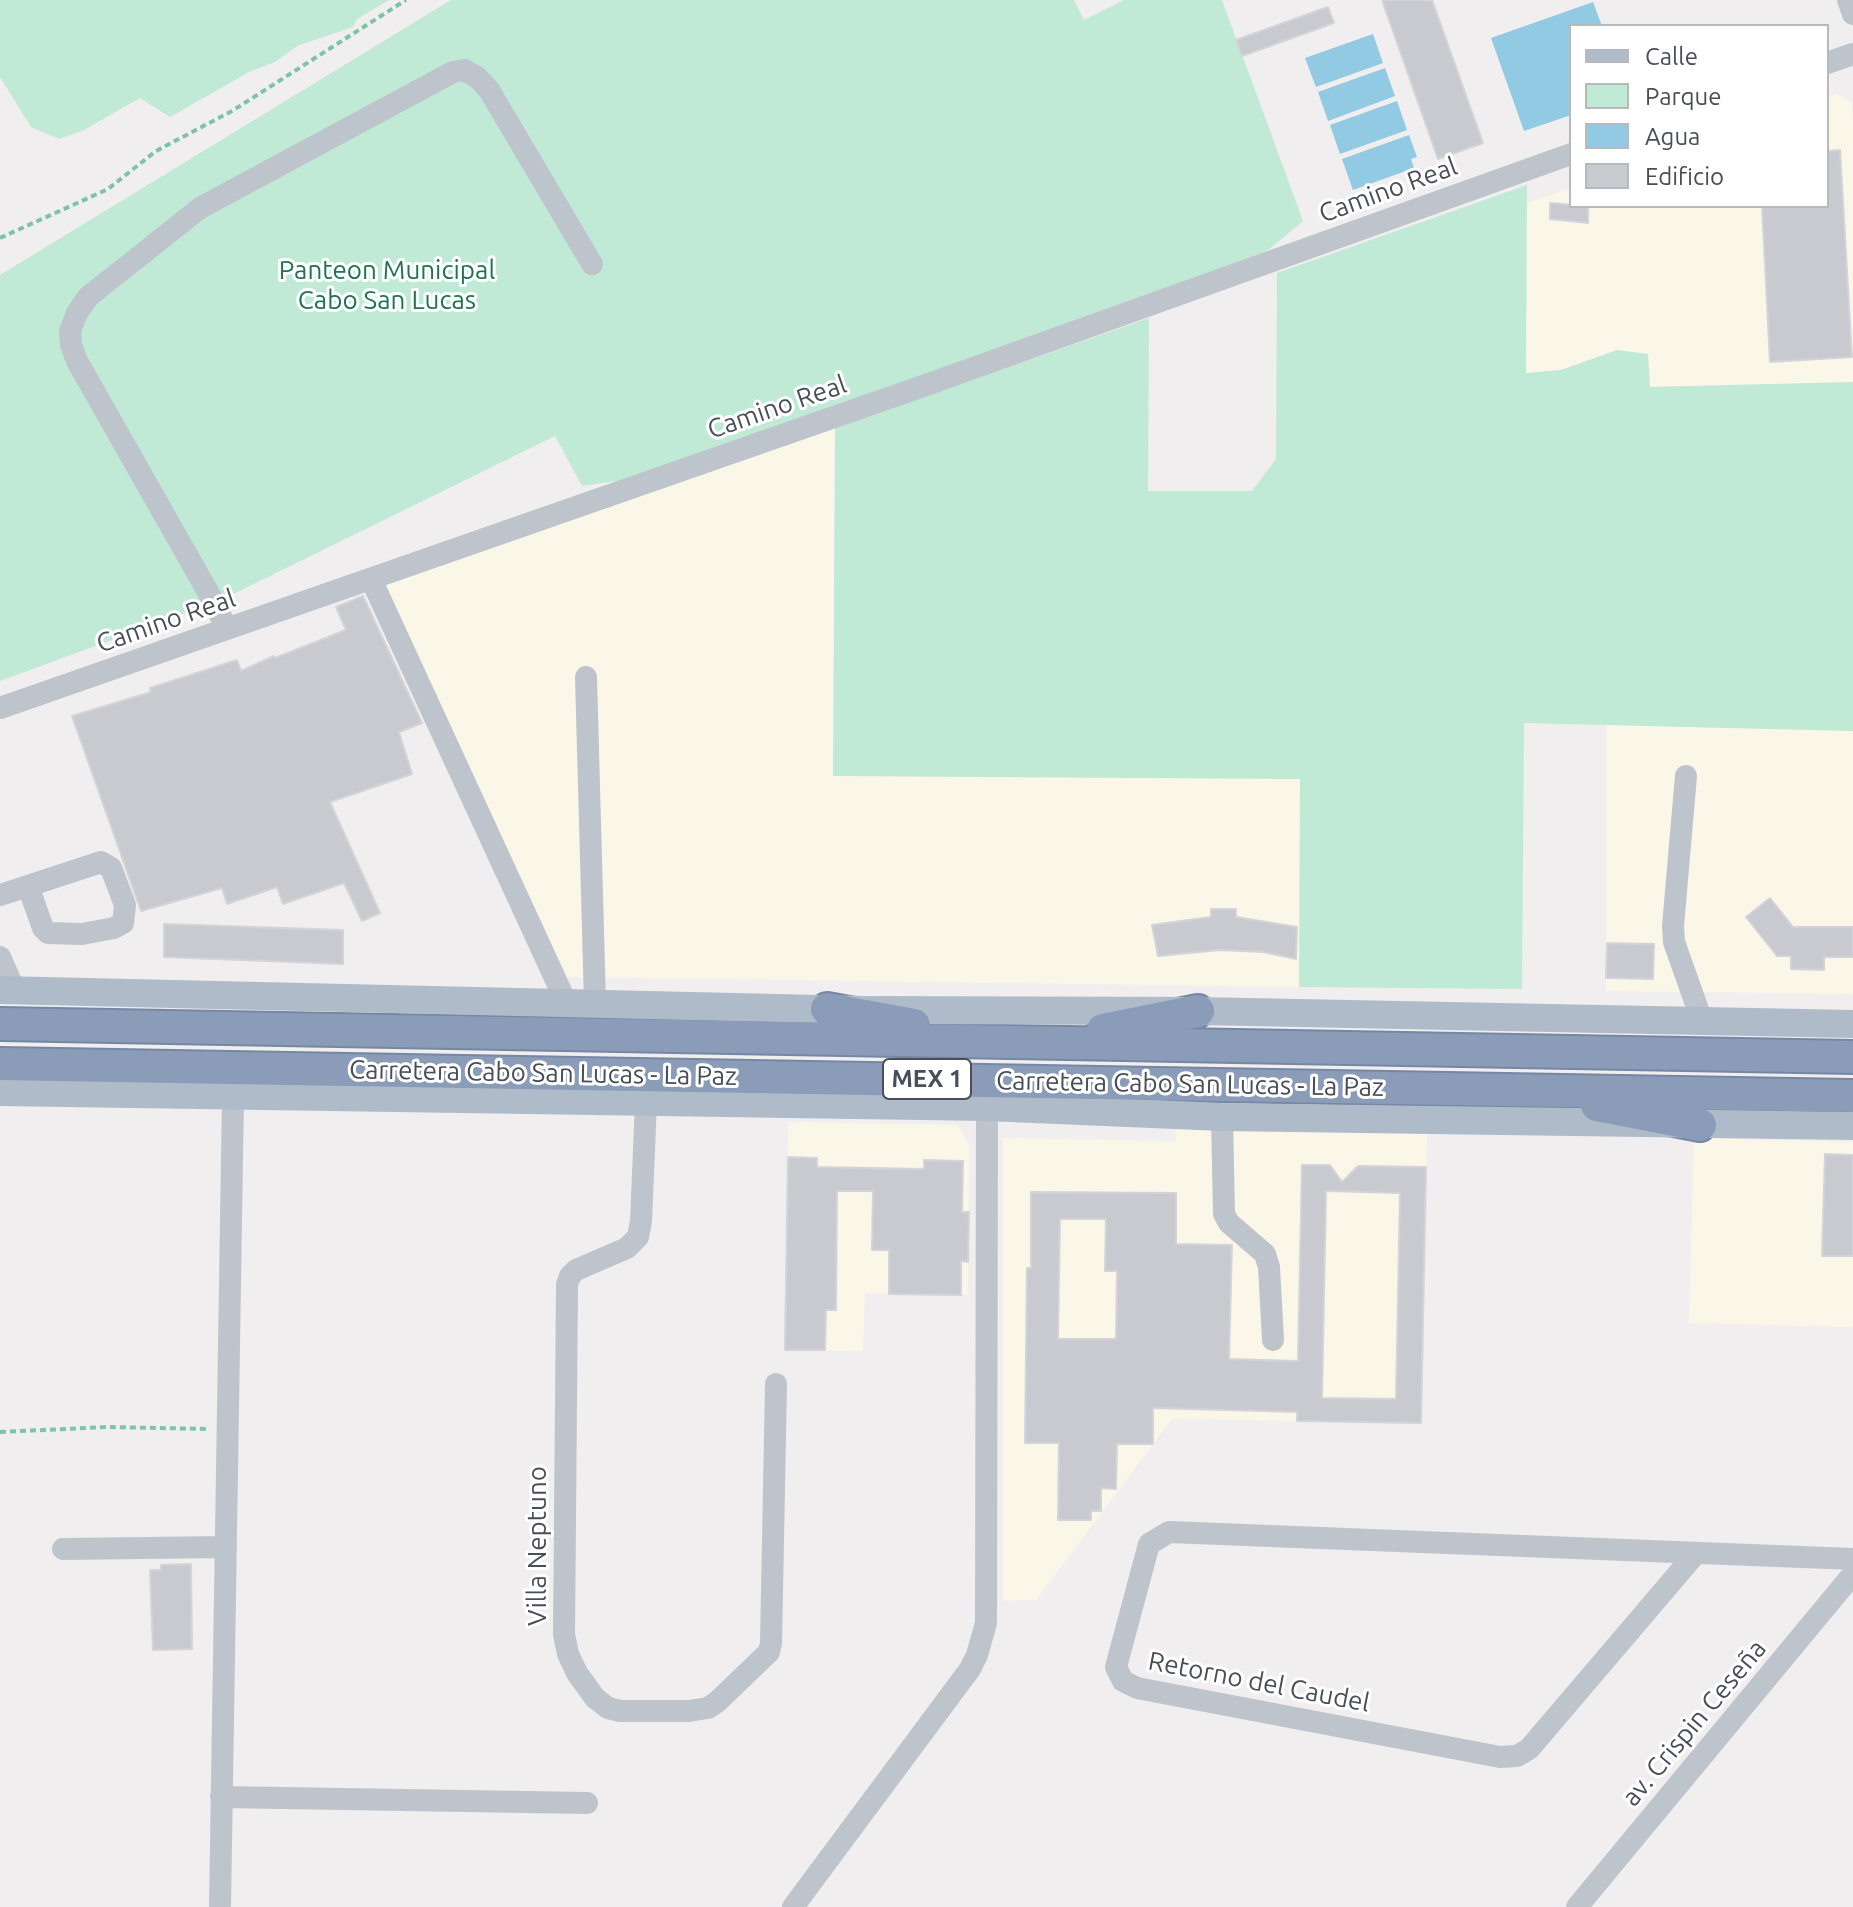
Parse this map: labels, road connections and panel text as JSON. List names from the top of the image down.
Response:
{
  "streets": {
    "highway": ["Carretera Cabo San Lucas - La Paz", "MEX 1"],
    "street": [
      "Camino Real",
      "Villa Neptuno",
      "Retorno del Caudel",
      "av. Crispin Ceseña"
    ]
  },
  "parks": ["Panteon Municipal Cabo San Lucas"],
  "legend": [
    "Calle",
    "Parque",
    "Agua",
    "Edificio"
  ]
}
